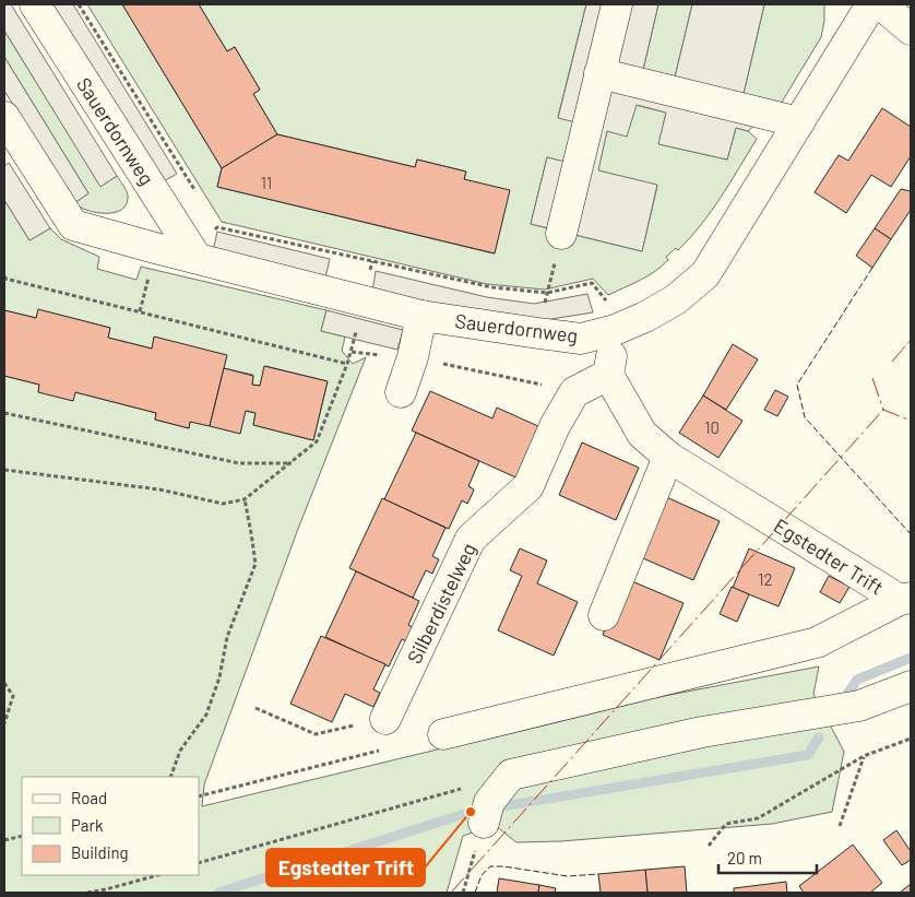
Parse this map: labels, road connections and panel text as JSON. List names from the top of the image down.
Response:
{
  "streets": {
    "street": ["Sauerdornweg", "Egstedter Trift", "Silberdistelweg"]
  },
  "places": ["Egstedter Trift"],
  "house_numbers": ["11", "10", "12"],
  "legend": ["Road", "Park", "Building"],
  "scale_bar": "20 m"
}
